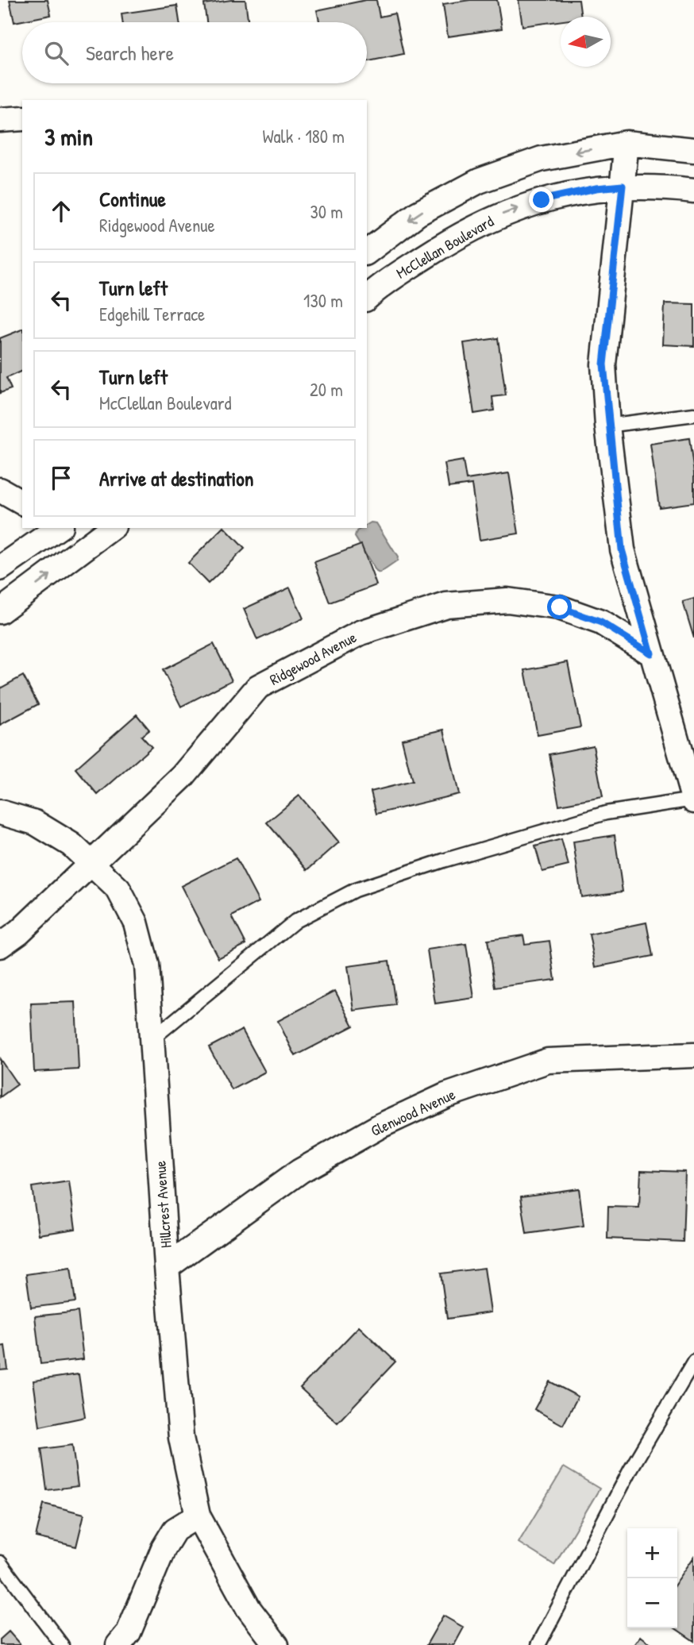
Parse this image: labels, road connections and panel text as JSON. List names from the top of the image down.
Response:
{
  "streets": {
    "street": [
      "McClellan Boulevard",
      "Ridgewood Avenue",
      "Glenwood Avenue",
      "Hillcrest Avenue"
    ]
  },
  "crossings": [
    ["Ridgewood Avenue", "Hillcrest Avenue"],
    ["Glenwood Avenue", "Hillcrest Avenue"]
  ],
  "north": "left",
  "page": {
    "search": "Search here",
    "heading": ["3 min", "Walk · 180 m"],
    "list": [
      ["Continue", "Ridgewood Avenue", "30 m"],
      ["Turn left", "Edgehill Terrace", "130 m"],
      ["Turn left", "McClellan Boulevard", "20 m"],
      "Arrive at destination"
    ],
    "map_buttons": ["+", "−"]
  }
}
